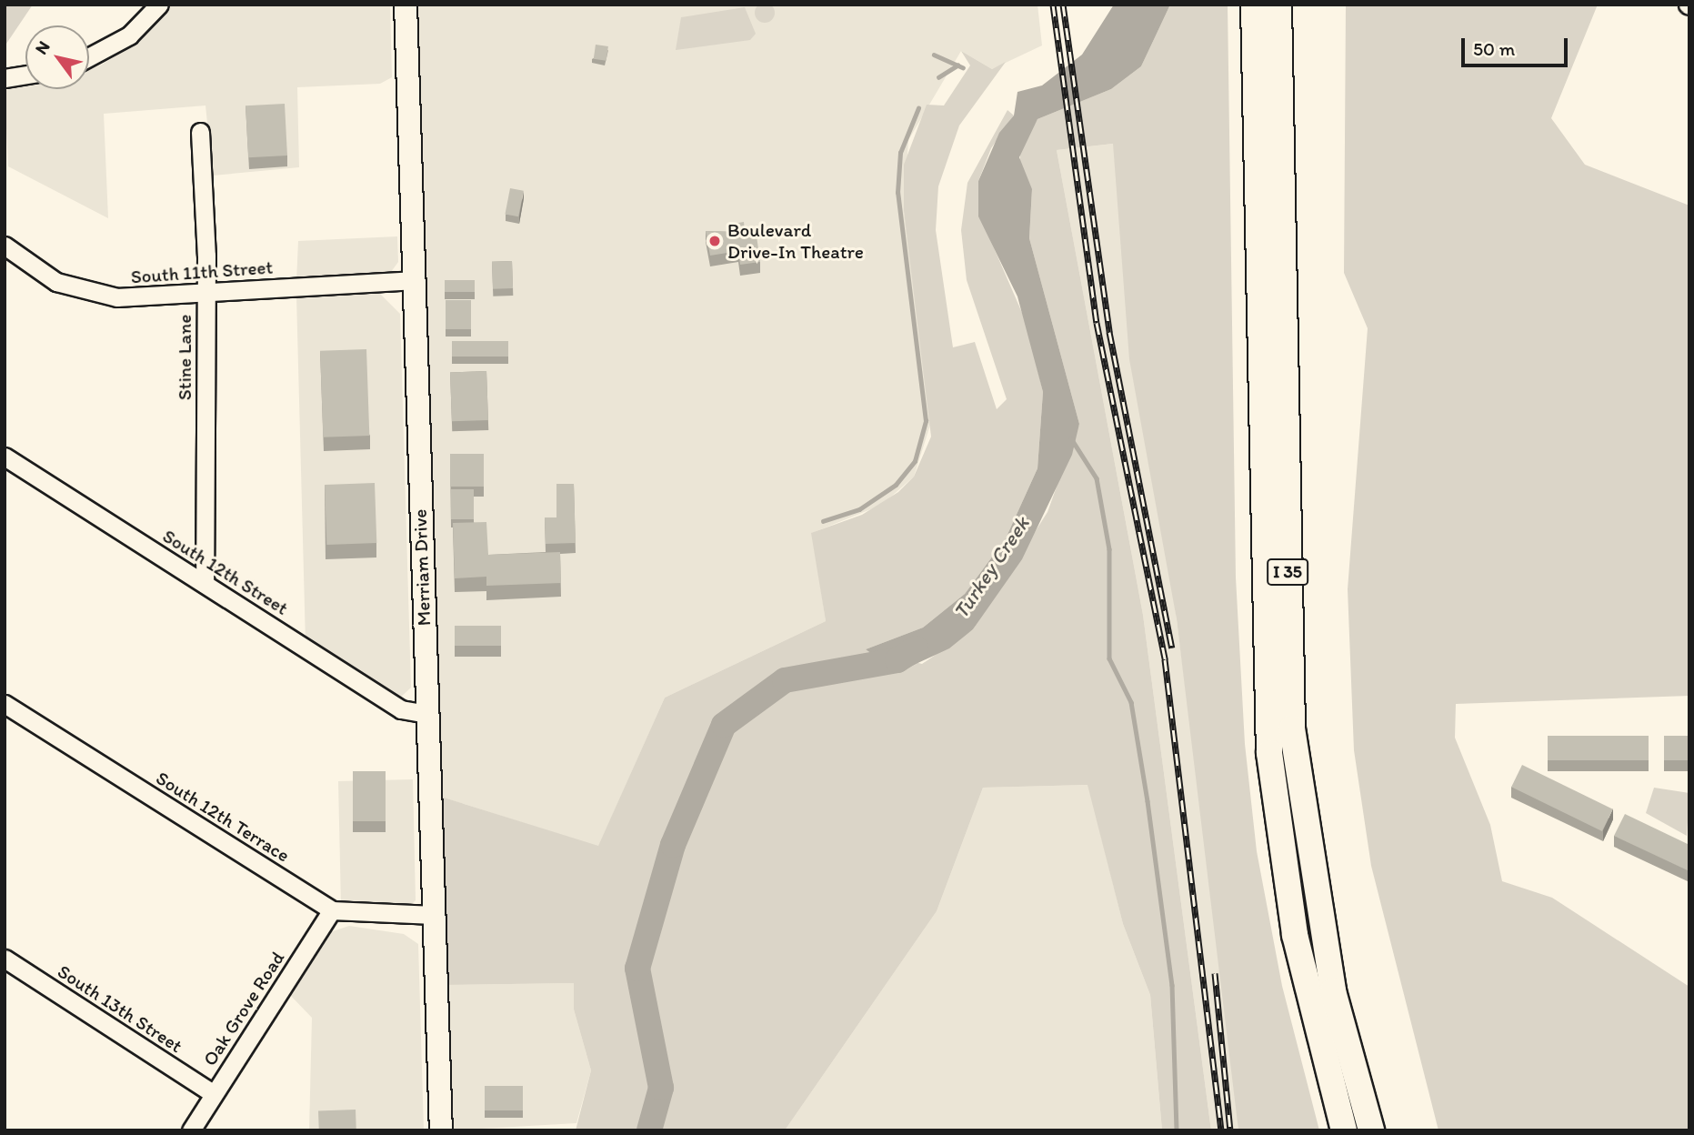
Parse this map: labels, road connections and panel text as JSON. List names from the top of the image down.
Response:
{
  "streets": {
    "highway": ["I 35"],
    "main road": ["Merriam Drive"],
    "street": [
      "South 11th Street",
      "Stine Lane",
      "South 12th Street",
      "South 12th Terrace",
      "South 13th Street",
      "Oak Grove Road"
    ]
  },
  "crossings": [
    ["South 11th Street", "Stine Lane"],
    ["South 11th Street", "Merriam Drive"],
    ["Stine Lane", "South 12th Street"],
    ["Merriam Drive", "South 12th Street"],
    ["Merriam Drive", "South 12th Terrace"],
    ["South 12th Terrace", "Oak Grove Road"],
    ["South 13th Street", "Oak Grove Road"]
  ],
  "water": ["Turkey Creek"],
  "places": ["Boulevard Drive-In Theatre"],
  "scale_bar": "50 m",
  "north": "top left"
}
